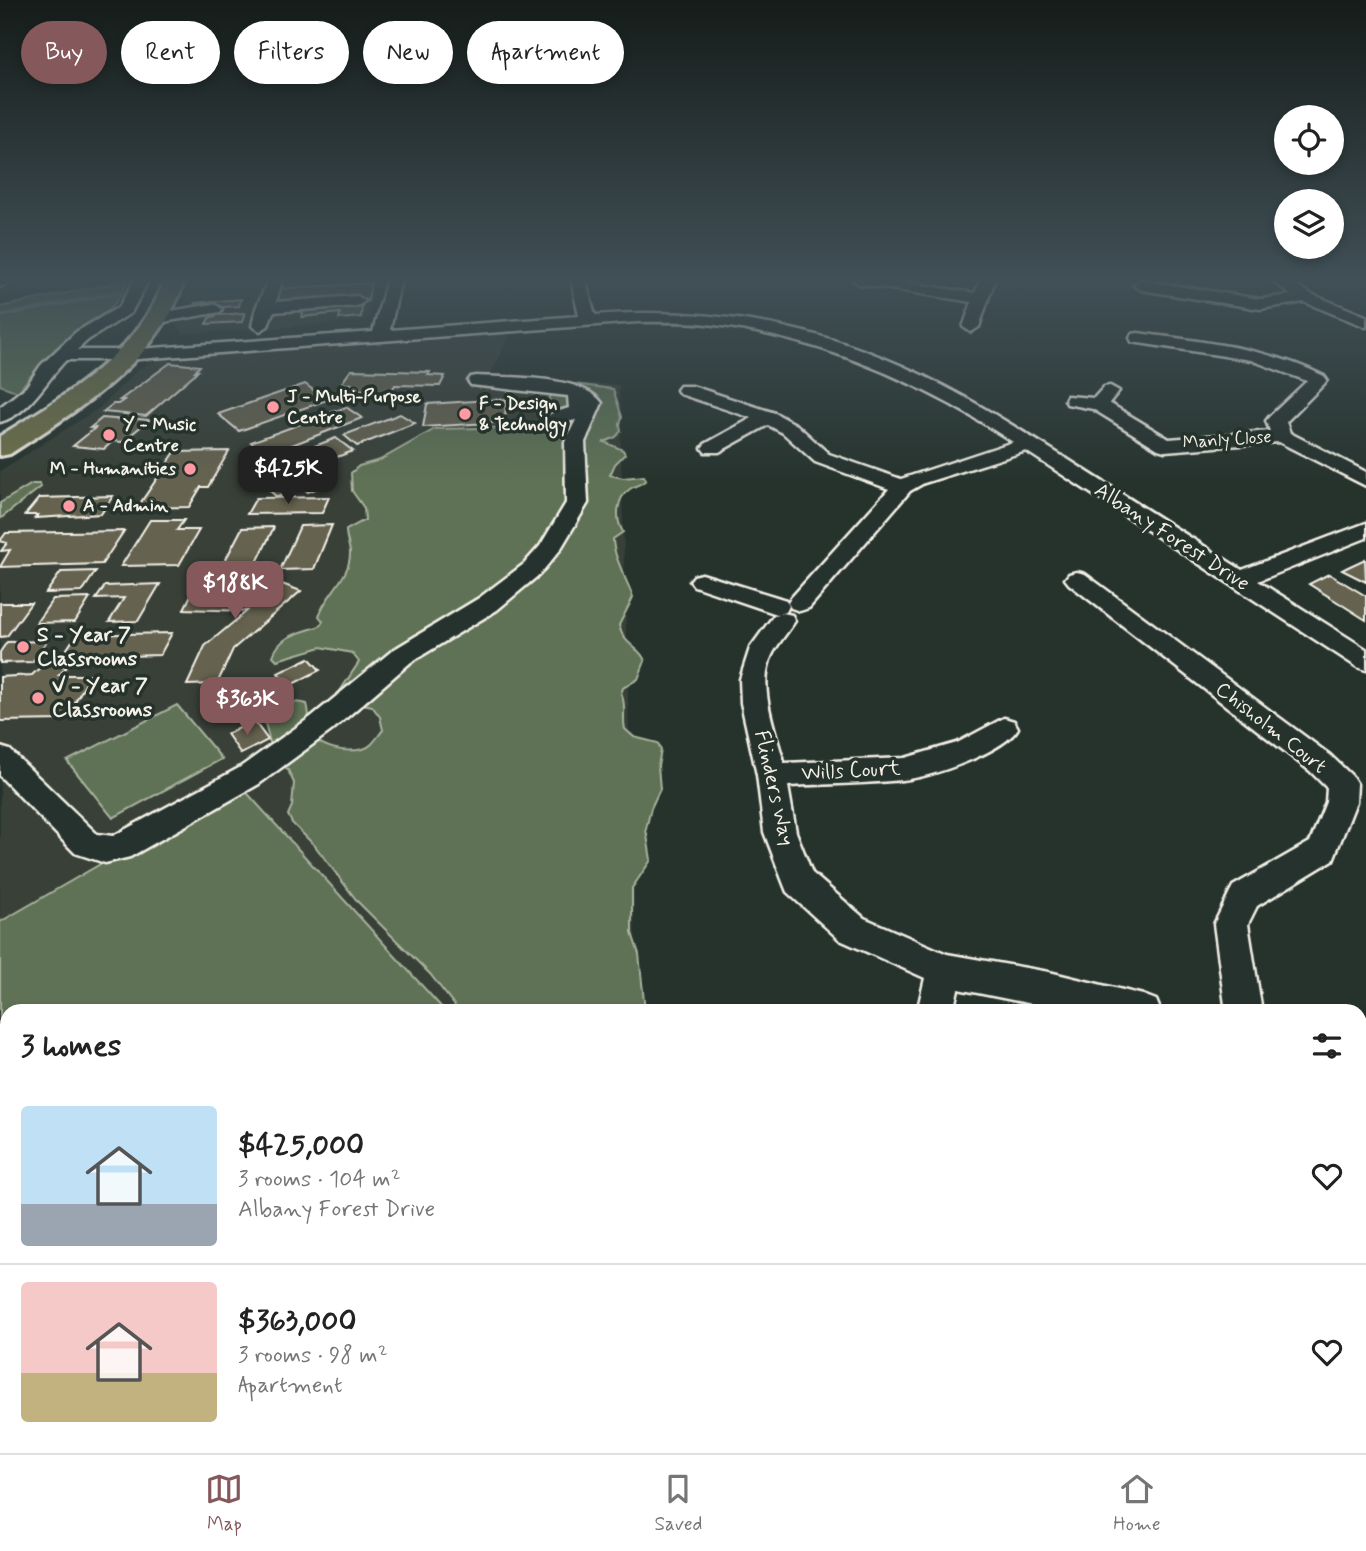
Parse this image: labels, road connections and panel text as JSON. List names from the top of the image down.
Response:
{
  "streets": {
    "street": [
      "Manly Close",
      "Albany Forest Drive",
      "Chisholm Court",
      "Wills Court",
      "Flinders Way"
    ]
  },
  "crossings": [
    ["Albany Forest Drive", "Flinders Way"],
    ["Wills Court", "Flinders Way"]
  ],
  "places": [
    "J - Multi-Purpose Centre",
    "F - Design & Technolgy",
    "Y - Music Centre",
    "M - Humanities",
    "A - Admin",
    "S - Year 7 Classrooms",
    "V - Year 7 Classrooms"
  ],
  "page": {
    "chip": [
      "Buy",
      "Rent",
      "Filters",
      "New",
      "Apartment"
    ],
    "price": ["$425K", "$188K", "$363K"],
    "heading": "3 homes",
    "list": [
      {
        "name": "$425,000",
        "note": "3 rooms · 104 m² · Albany Forest Drive"
      },
      {
        "name": "$363,000",
        "note": "3 rooms · 98 m² · Apartment"
      }
    ],
    "tabs": ["Map", "Saved", "Home"]
  }
}
